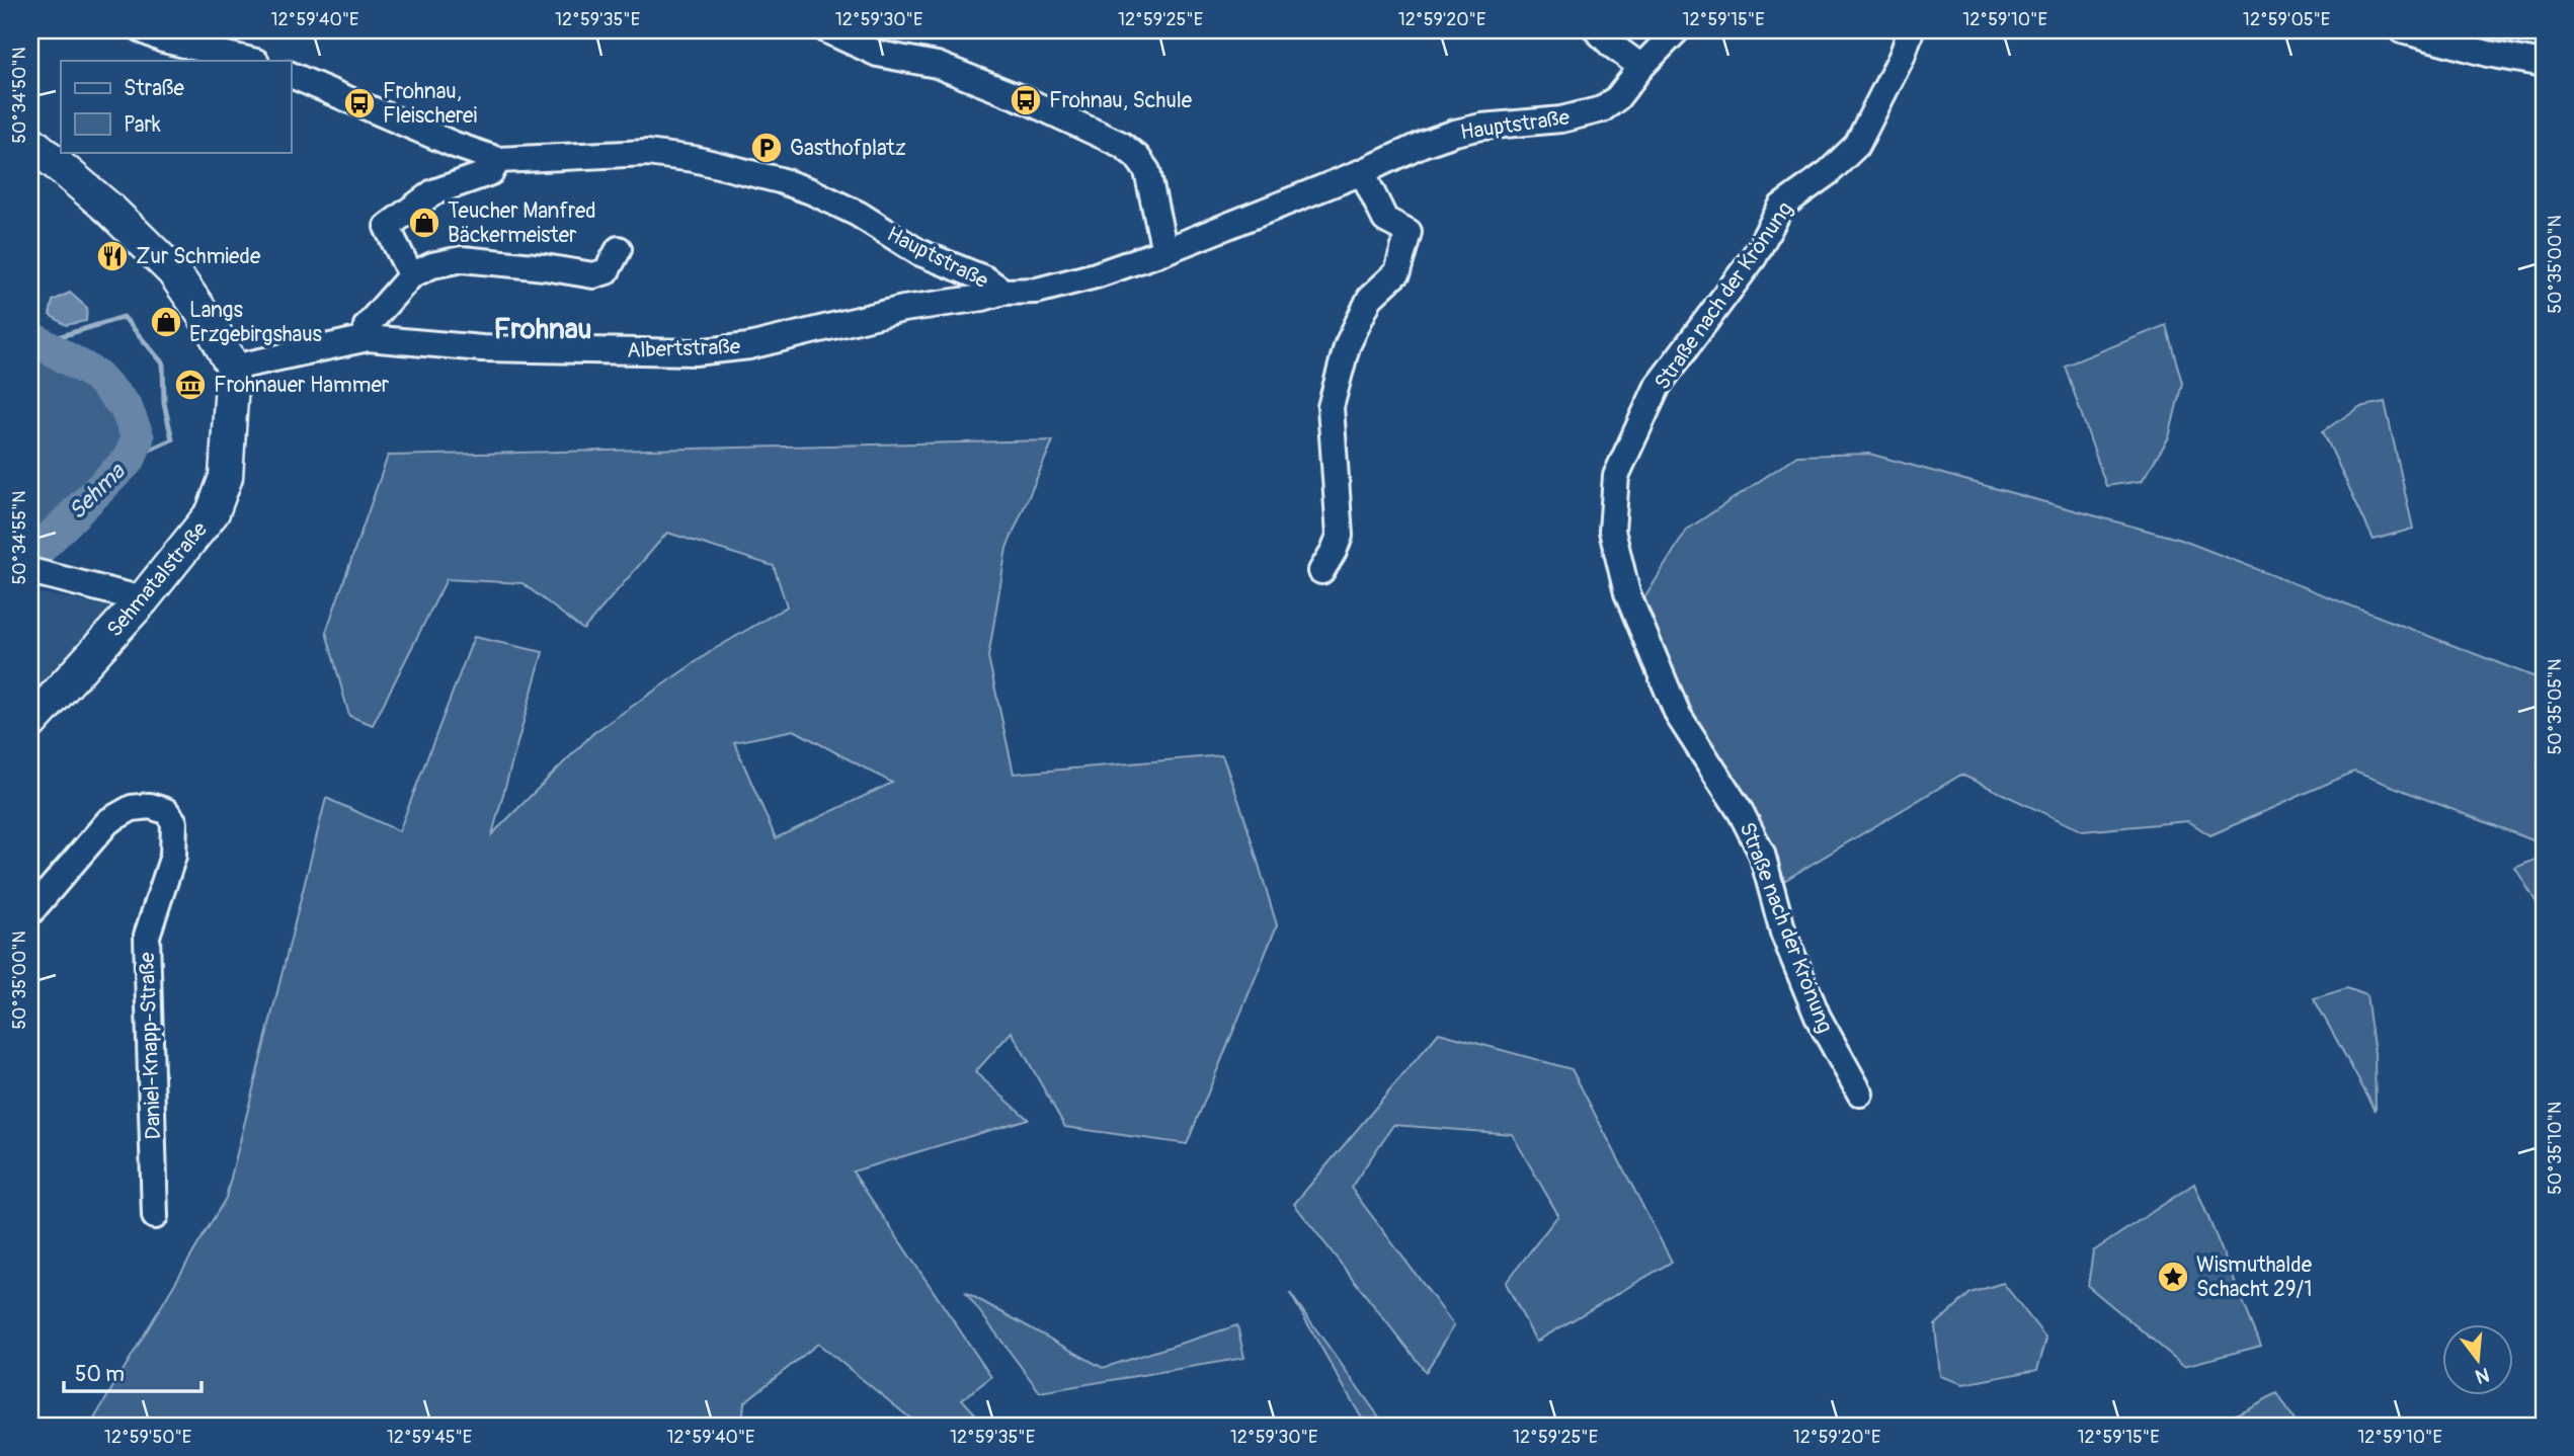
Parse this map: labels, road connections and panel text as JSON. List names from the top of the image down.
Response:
{
  "streets": {
    "main road": ["Sehmatalstraße"],
    "street": [
      "Hauptstraße",
      "Straße nach der Krönung",
      "Albertstraße",
      "Daniel-Knapp-Straße"
    ]
  },
  "crossings": [
    ["Hauptstraße", "Albertstraße"],
    ["Albertstraße", "Sehmatalstraße"]
  ],
  "districts": ["Frohnau"],
  "water": ["Sehma"],
  "places": {
    "bus stop": ["Frohnau, Schule", "Frohnau, Fleischerei"],
    "parking": ["Gasthofplatz"],
    "shop": ["Teucher Manfred Bäckermeister", "Langs Erzgebirgshaus"],
    "restaurant": ["Zur Schmiede"],
    "museum": ["Frohnauer Hammer"],
    "place": ["Wismuthalde Schacht 29/1"]
  },
  "legend": ["Straße", "Park"],
  "scale_bar": "50 m",
  "north": "bottom",
  "coordinates": [
    "12°59'40\"E",
    "12°59'35\"E",
    "12°59'30\"E",
    "12°59'25\"E",
    "12°59'20\"E",
    "12°59'15\"E",
    "12°59'10\"E",
    "12°59'05\"E",
    "50°34'50\"N",
    "50°35'00\"N",
    "50°34'55\"N",
    "50°35'05\"N",
    "50°35'10\"N",
    "12°59'50\"E",
    "12°59'45\"E"
  ]
}
